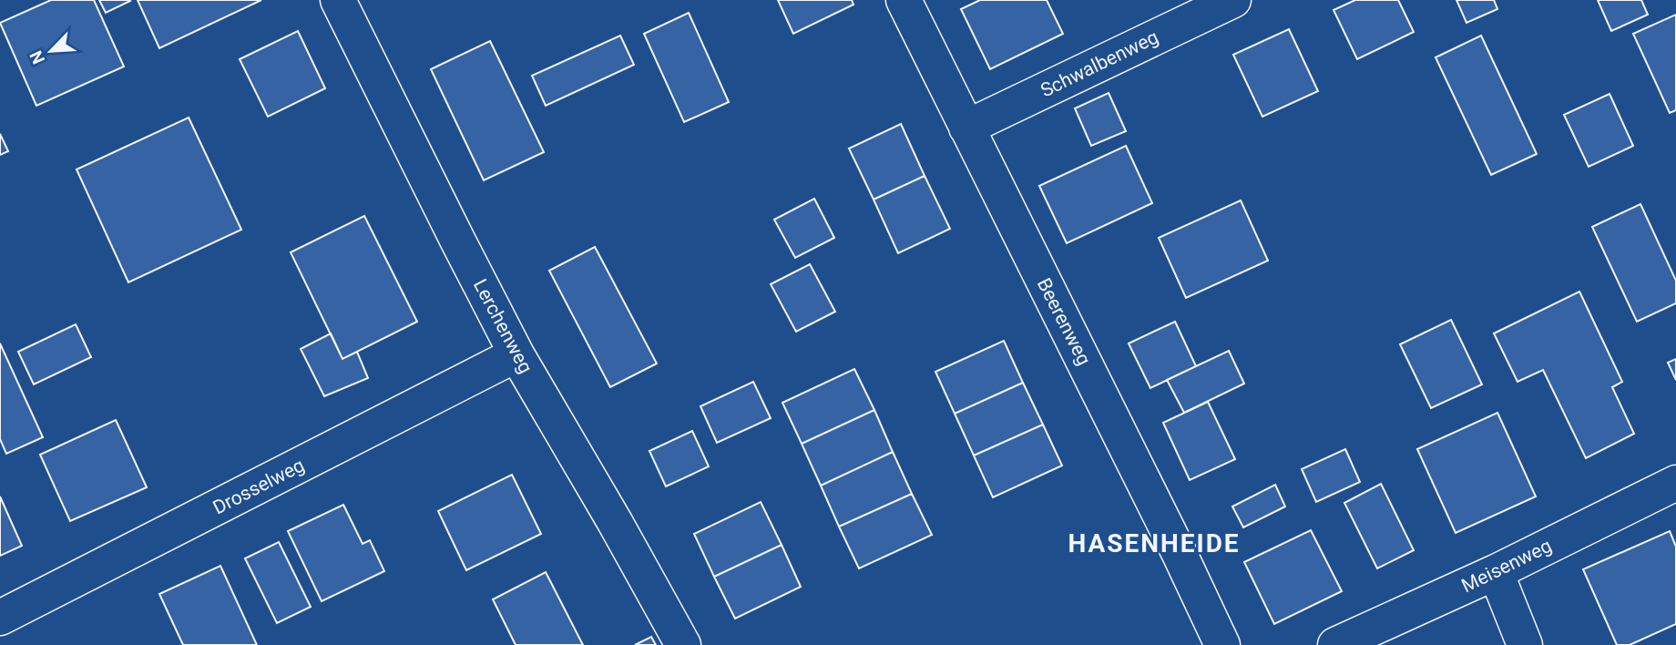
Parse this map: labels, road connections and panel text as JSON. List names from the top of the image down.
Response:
{
  "streets": {
    "street": [
      "Schwalbenweg",
      "Beerenweg",
      "Lerchenweg",
      "Drosselweg",
      "Meisenweg"
    ]
  },
  "crossings": [
    ["Schwalbenweg", "Beerenweg"],
    ["Lerchenweg", "Drosselweg"]
  ],
  "districts": ["HASENHEIDE"],
  "north": "bottom left"
}
